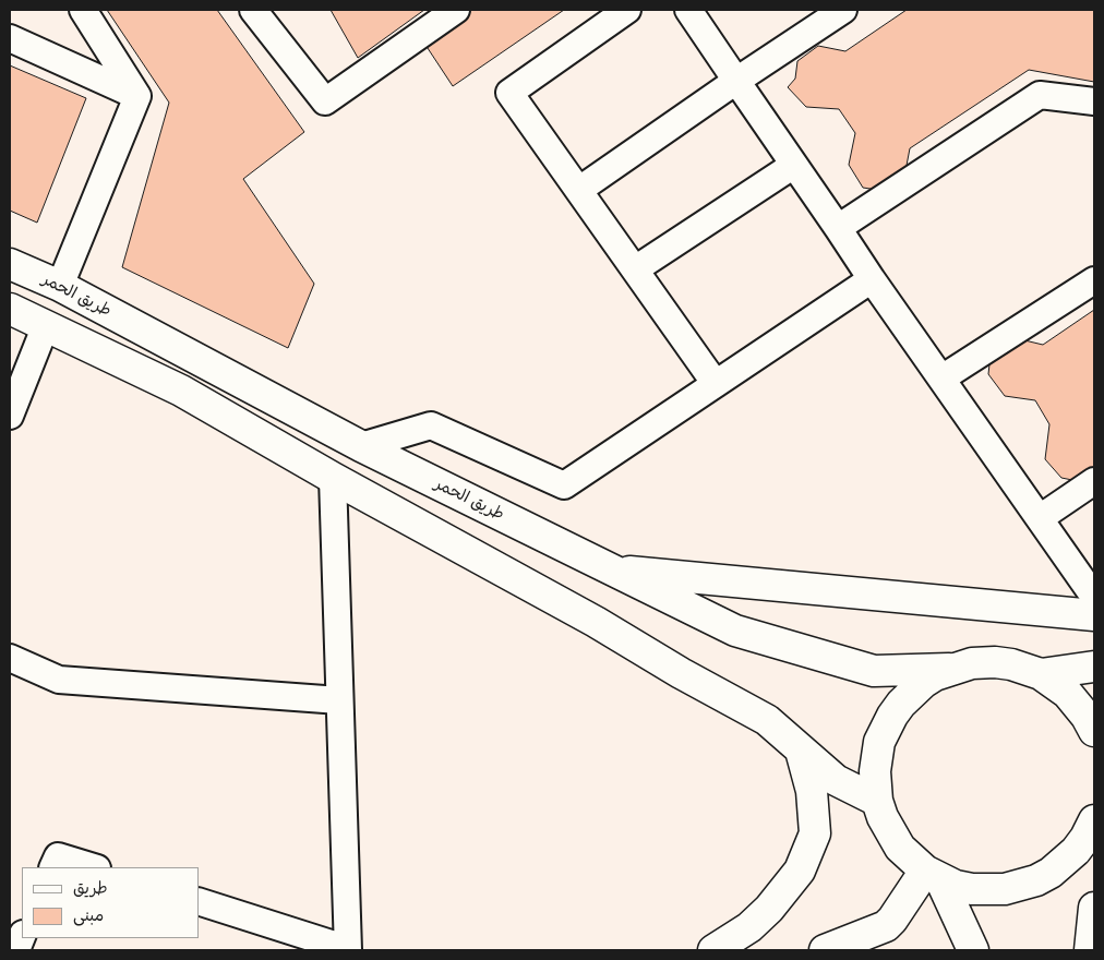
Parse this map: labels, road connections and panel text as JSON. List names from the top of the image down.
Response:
{
  "streets": {
    "street": ["طريق الحمر"]
  },
  "legend": ["طريق", "مبنى"]
}
